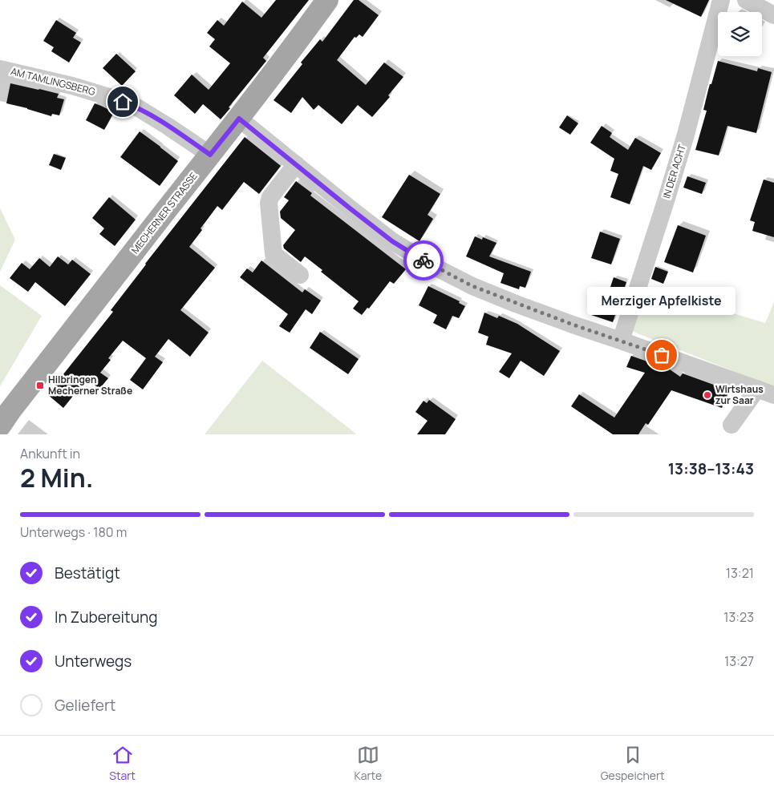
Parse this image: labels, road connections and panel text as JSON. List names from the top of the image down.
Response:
{
  "streets": {
    "main road": ["MECHERNER STRASSE"],
    "street": ["AM TAMLINGSBERG", "IN DER ACHT"]
  },
  "crossings": [
    ["AM TAMLINGSBERG", "MECHERNER STRASSE"]
  ],
  "places": {
    "other": ["Merziger Apfelkiste", "Wirtshaus zur Saar"],
    "transit": ["Hilbringen Mecherner Straße"]
  },
  "page": {
    "bubble": "Merziger Apfelkiste",
    "heading": ["2 Min.", "Ankunft in", "13:38–13:43"],
    "bar": "Unterwegs · 180 m",
    "list": [
      ["Bestätigt", "13:21"],
      ["In Zubereitung", "13:23"],
      ["Unterwegs", "13:27"],
      "Geliefert"
    ],
    "tabs": ["Start", "Karte", "Gespeichert"]
  }
}
